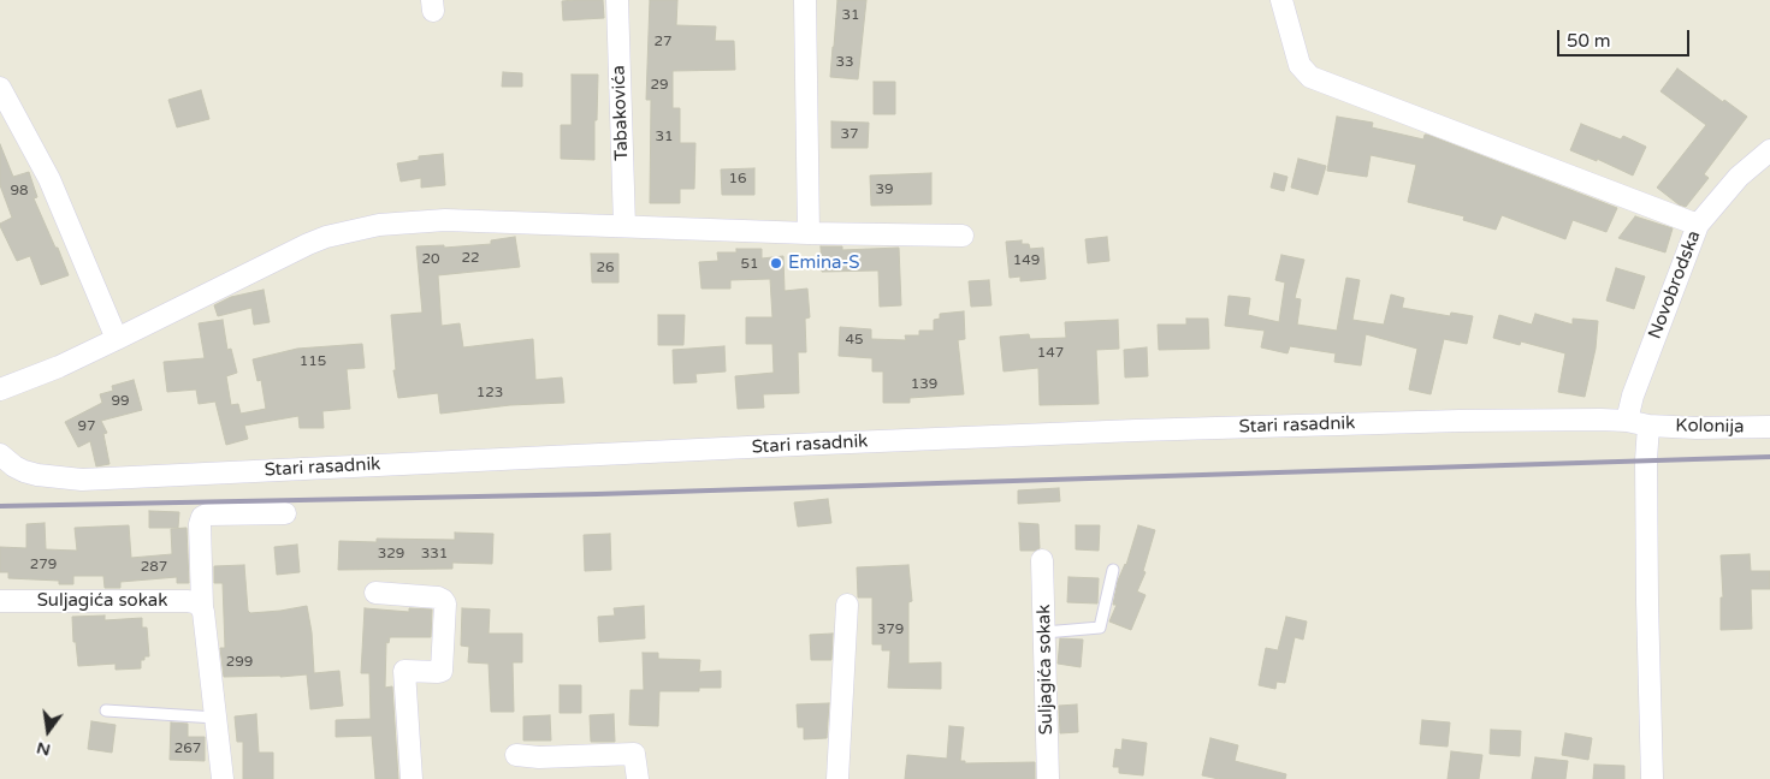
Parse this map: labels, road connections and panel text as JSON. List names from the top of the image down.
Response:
{
  "streets": {
    "street": [
      "Tabakovića",
      "Novobrodska",
      "Stari rasadnik",
      "Kolonija",
      "Suljagića sokak"
    ]
  },
  "crossings": [
    ["Novobrodska", "Stari rasadnik"]
  ],
  "places": ["Emina-S"],
  "house_numbers": [
    "31",
    "27",
    "33",
    "29",
    "37",
    "31",
    "16",
    "39",
    "98",
    "22",
    "20",
    "149",
    "51",
    "26",
    "45",
    "147",
    "115",
    "139",
    "123",
    "99",
    "97",
    "329",
    "331",
    "279",
    "287",
    "379",
    "299",
    "267"
  ],
  "scale_bar": "50 m",
  "north": "bottom"
}
